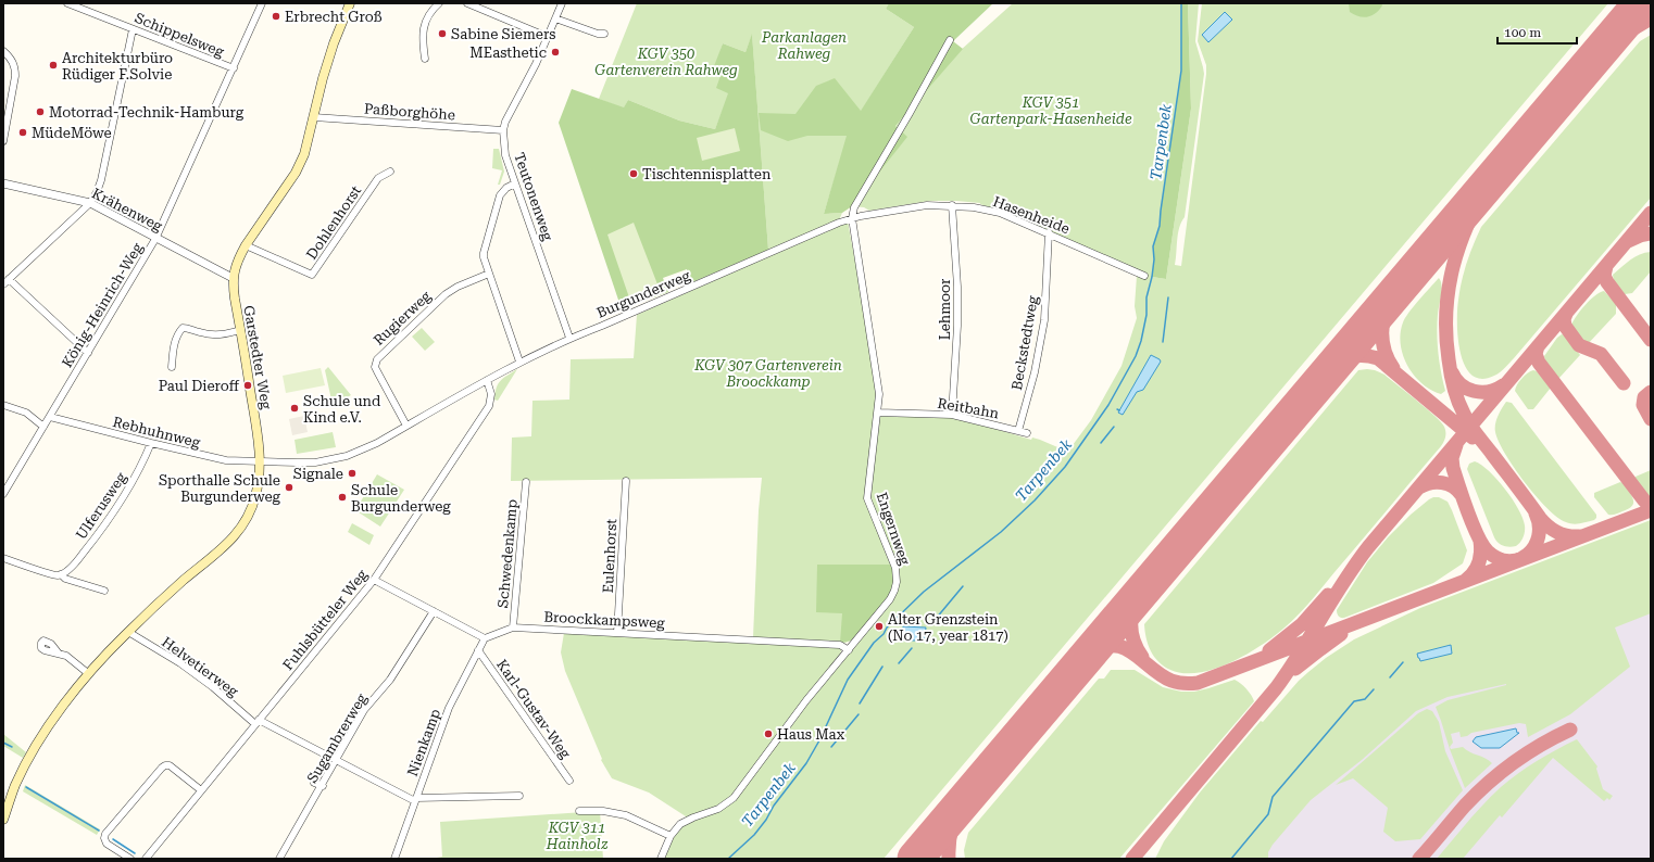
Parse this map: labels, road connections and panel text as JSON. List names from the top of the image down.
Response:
{
  "streets": {
    "main road": ["Garstedter Weg"],
    "street": [
      "Schippelsweg",
      "Paßborghöhe",
      "Teutonenweg",
      "Krähenweg",
      "Hasenheide",
      "Dohlenhorst",
      "Burgunderweg",
      "König-Heinrich-Weg",
      "Lehmoor",
      "Rugierweg",
      "Beckstedtweg",
      "Reitbahn",
      "Rebhuhnweg",
      "Ulferusweg",
      "Engernweg",
      "Schwedenkamp",
      "Eulenhorst",
      "Fuhlsbütteler Weg",
      "Broockkampsweg",
      "Helvetierweg",
      "Karl-Gustav-Weg",
      "Sugambrerweg",
      "Nienkamp"
    ]
  },
  "crossings": [
    ["Schippelsweg", "König-Heinrich-Weg"],
    ["Paßborghöhe", "Teutonenweg"],
    ["Paßborghöhe", "Garstedter Weg"],
    ["Teutonenweg", "Burgunderweg"],
    ["Krähenweg", "König-Heinrich-Weg"],
    ["Krähenweg", "Garstedter Weg"],
    ["Hasenheide", "Burgunderweg"],
    ["Hasenheide", "Lehmoor"],
    ["Hasenheide", "Beckstedtweg"],
    ["Hasenheide", "Engernweg"],
    ["Dohlenhorst", "Garstedter Weg"],
    ["Burgunderweg", "Rugierweg"],
    ["Burgunderweg", "Garstedter Weg"],
    ["Burgunderweg", "Rebhuhnweg"],
    ["Burgunderweg", "Engernweg"],
    ["Burgunderweg", "Fuhlsbütteler Weg"],
    ["König-Heinrich-Weg", "Rebhuhnweg"],
    ["Lehmoor", "Reitbahn"],
    ["Beckstedtweg", "Reitbahn"],
    ["Garstedter Weg", "Rebhuhnweg"],
    ["Garstedter Weg", "Helvetierweg"],
    ["Reitbahn", "Engernweg"],
    ["Rebhuhnweg", "Ulferusweg"],
    ["Engernweg", "Broockkampsweg"],
    ["Schwedenkamp", "Broockkampsweg"],
    ["Eulenhorst", "Broockkampsweg"],
    ["Fuhlsbütteler Weg", "Helvetierweg"],
    ["Broockkampsweg", "Nienkamp"],
    ["Helvetierweg", "Sugambrerweg"],
    ["Helvetierweg", "Nienkamp"],
    ["Karl-Gustav-Weg", "Nienkamp"]
  ],
  "water": ["Tarpenbek"],
  "parks": [
    "Parkanlagen Rahweg",
    "KGV 350 Gartenverein Rahweg",
    "KGV 351 Gartenpark-Hasenheide",
    "KGV 307 Gartenverein Broockkamp",
    "KGV 311 Hainholz"
  ],
  "places": [
    "Erbrecht Groß",
    "Sabine Siemers",
    "MEasthetic",
    "Architekturbüro Rüdiger F.Solvie",
    "Motorrad-Technik-Hamburg",
    "MüdeMöwe",
    "Tischtennisplatten",
    "Paul Dieroff",
    "Schule und Kind e.V.",
    "Signale",
    "Sporthalle Schule Burgunderweg",
    "Schule Burgunderweg",
    "Alter Grenzstein (No 17, year 1817)",
    "Haus Max"
  ],
  "scale_bar": "100 m"
}
